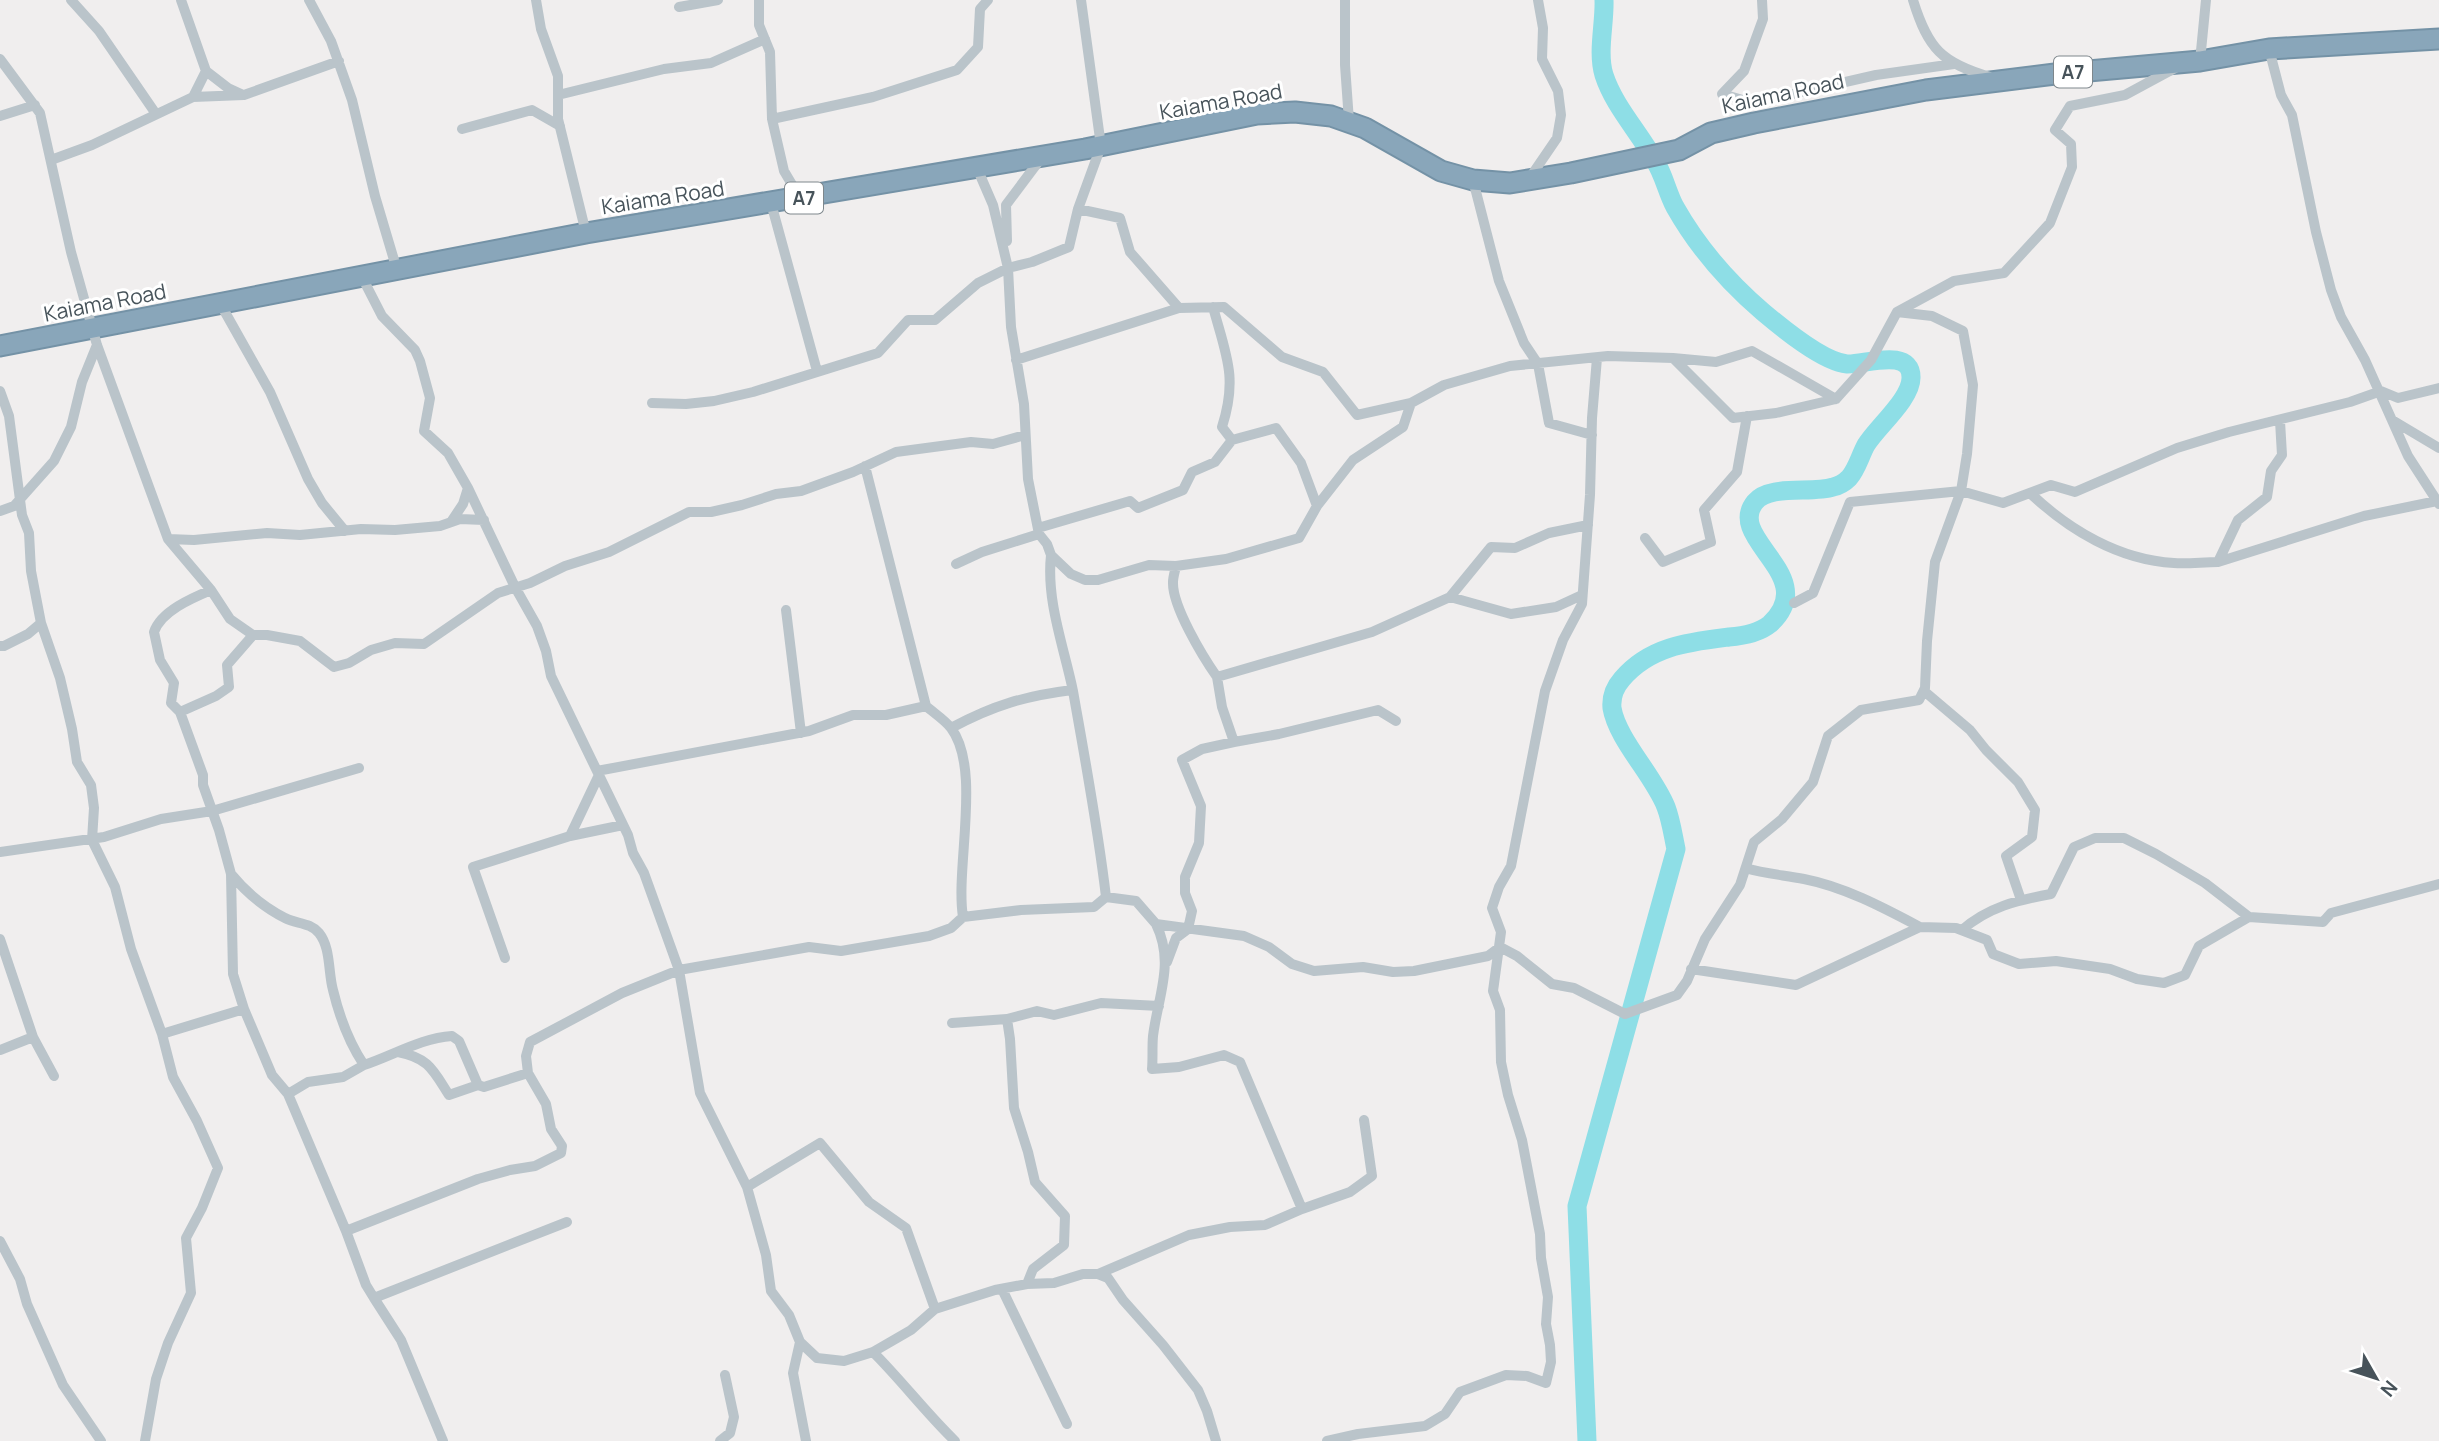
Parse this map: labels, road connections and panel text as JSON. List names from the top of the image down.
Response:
{
  "streets": {
    "highway": ["A7", "Kaiama Road"]
  },
  "north": "bottom right"
}
